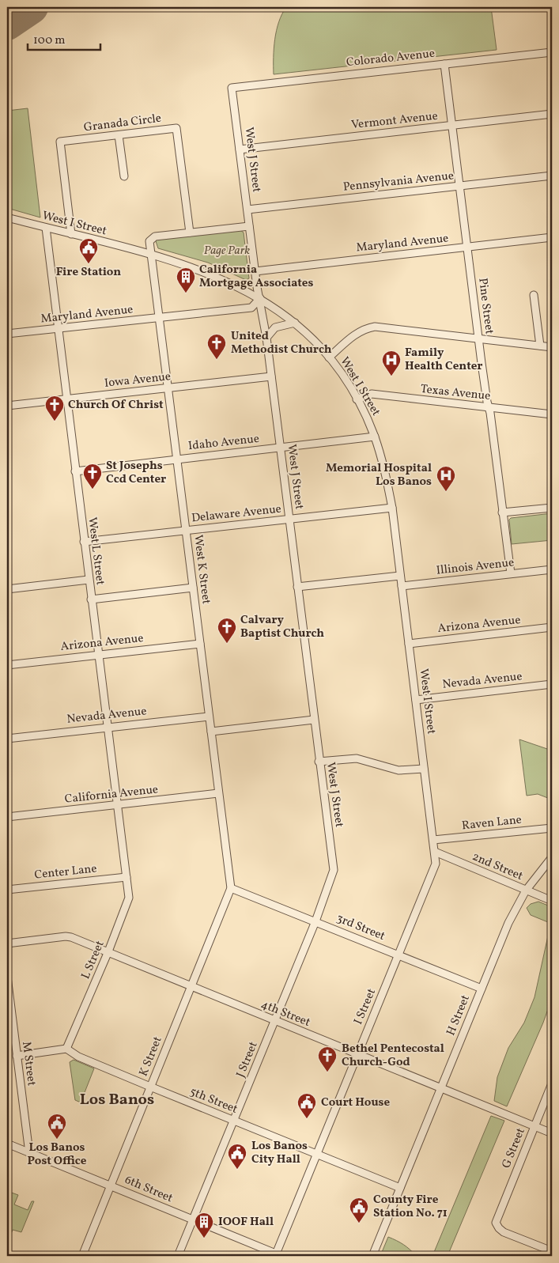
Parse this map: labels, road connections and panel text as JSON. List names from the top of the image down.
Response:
{
  "streets": {
    "street": [
      "Colorado Avenue",
      "Vermont Avenue",
      "Granada Circle",
      "West J Street",
      "Pennsylvania Avenue",
      "West I Street",
      "Maryland Avenue",
      "Pine Street",
      "Iowa Avenue",
      "Texas Avenue",
      "Idaho Avenue",
      "Delaware Avenue",
      "West L Street",
      "Illinois Avenue",
      "West K Street",
      "Arizona Avenue",
      "Nevada Avenue",
      "California Avenue",
      "Raven Lane",
      "2nd Street",
      "Center Lane",
      "3rd Street",
      "L Street",
      "I Street",
      "4th Street",
      "H Street",
      "K Street",
      "J Street",
      "M Street",
      "5th Street",
      "G Street",
      "6th Street"
    ]
  },
  "crossings": [
    ["Colorado Avenue", "West J Street"],
    ["Colorado Avenue", "Pine Street"],
    ["Vermont Avenue", "West J Street"],
    ["Vermont Avenue", "Pine Street"],
    ["Granada Circle", "West I Street"],
    ["West J Street", "Pennsylvania Avenue"],
    ["West J Street", "West I Street"],
    ["West J Street", "Maryland Avenue"],
    ["West J Street", "Iowa Avenue"],
    ["West J Street", "Idaho Avenue"],
    ["West J Street", "Delaware Avenue"],
    ["West J Street", "J Street"],
    ["Pennsylvania Avenue", "Pine Street"],
    ["West I Street", "Maryland Avenue"],
    ["West I Street", "Texas Avenue"],
    ["West I Street", "Idaho Avenue"],
    ["West I Street", "Delaware Avenue"],
    ["West I Street", "West L Street"],
    ["West I Street", "Illinois Avenue"],
    ["West I Street", "West K Street"],
    ["West I Street", "Arizona Avenue"],
    ["West I Street", "Nevada Avenue"],
    ["West I Street", "Raven Lane"],
    ["West I Street", "2nd Street"],
    ["West I Street", "I Street"],
    ["Maryland Avenue", "Pine Street"],
    ["Maryland Avenue", "West L Street"],
    ["Maryland Avenue", "West K Street"],
    ["Pine Street", "Texas Avenue"],
    ["Pine Street", "Illinois Avenue"],
    ["Iowa Avenue", "West L Street"],
    ["Iowa Avenue", "West K Street"],
    ["Idaho Avenue", "West L Street"],
    ["Idaho Avenue", "West K Street"],
    ["Delaware Avenue", "West L Street"],
    ["Delaware Avenue", "West K Street"],
    ["West L Street", "Arizona Avenue"],
    ["West L Street", "Nevada Avenue"],
    ["West L Street", "California Avenue"],
    ["West L Street", "Center Lane"],
    ["West L Street", "L Street"],
    ["West K Street", "Arizona Avenue"],
    ["West K Street", "Nevada Avenue"],
    ["West K Street", "California Avenue"],
    ["West K Street", "3rd Street"],
    ["West K Street", "K Street"],
    ["2nd Street", "I Street"],
    ["2nd Street", "H Street"],
    ["Center Lane", "L Street"],
    ["3rd Street", "I Street"],
    ["3rd Street", "H Street"],
    ["3rd Street", "K Street"],
    ["3rd Street", "J Street"],
    ["L Street", "4th Street"],
    ["L Street", "5th Street"],
    ["I Street", "4th Street"],
    ["I Street", "5th Street"],
    ["I Street", "6th Street"],
    ["4th Street", "H Street"],
    ["4th Street", "K Street"],
    ["4th Street", "J Street"],
    ["4th Street", "G Street"],
    ["H Street", "5th Street"],
    ["K Street", "5th Street"],
    ["K Street", "6th Street"],
    ["J Street", "5th Street"],
    ["J Street", "6th Street"],
    ["M Street", "6th Street"]
  ],
  "districts": ["Los Banos"],
  "parks": ["Page Park"],
  "places": {
    "public building": [
      "Fire Station",
      "Court House",
      "Los Banos Post Office",
      "Los Banos City Hall",
      "County Fire Station No. 71"
    ],
    "building": ["California Mortgage Associates", "IOOF Hall"],
    "church": [
      "United Methodist Church",
      "Church Of Christ",
      "St Josephs Ccd Center",
      "Calvary Baptist Church",
      "Bethel Pentecostal Church-God"
    ],
    "hospital": ["Family Health Center", "Memorial Hospital Los Banos"]
  },
  "scale_bar": "100 m"
}
